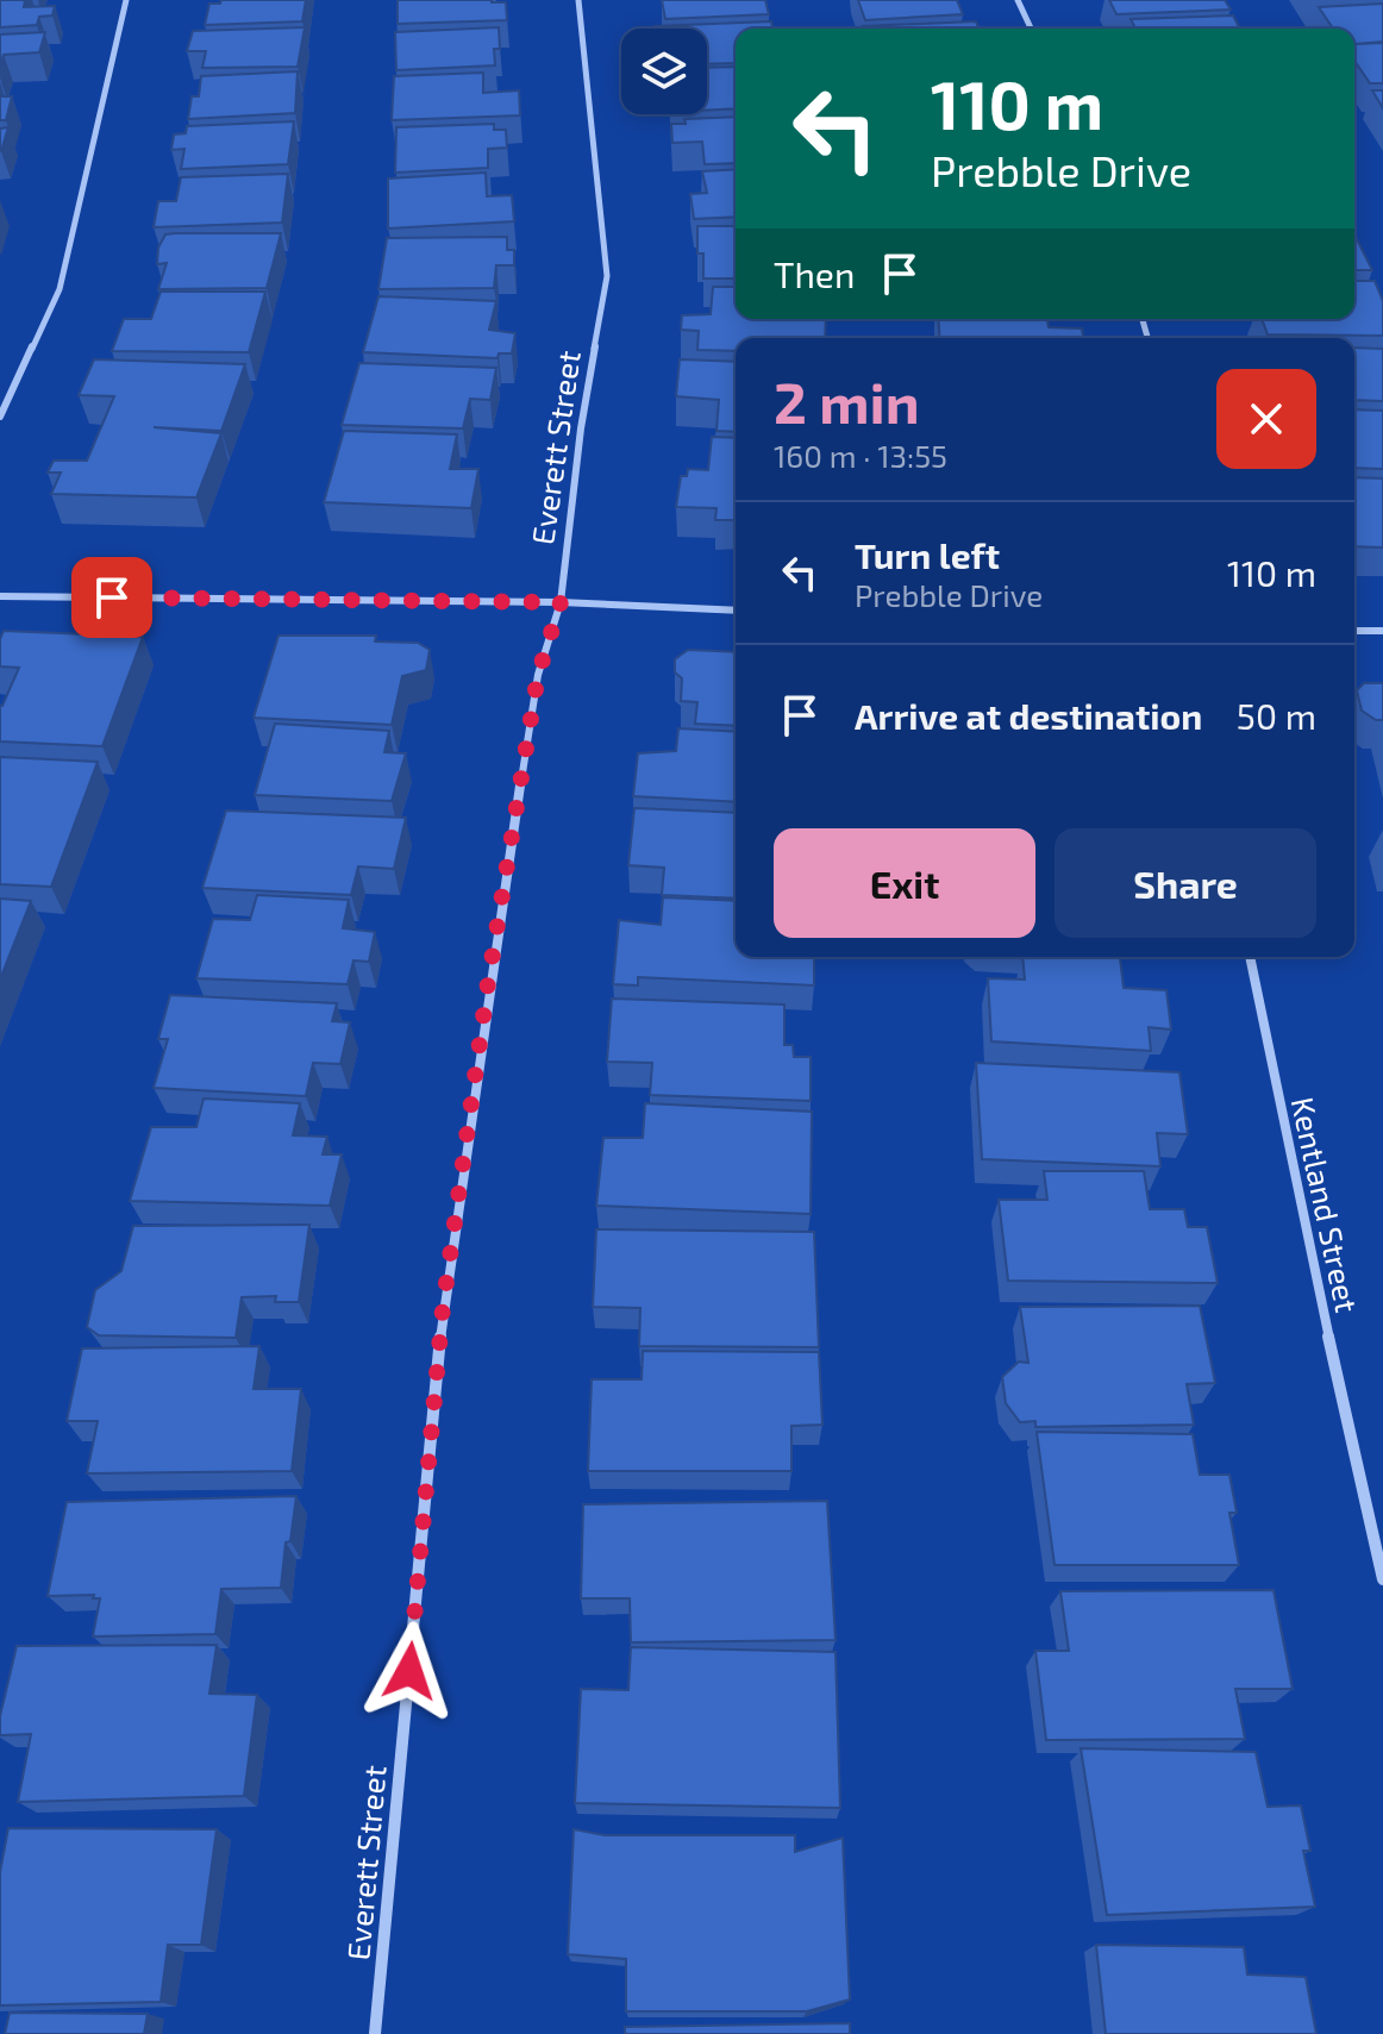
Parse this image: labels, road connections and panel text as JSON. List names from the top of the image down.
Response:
{
  "streets": {
    "street": ["Everett Street", "Kentland Street"]
  },
  "page": {
    "turn": ["110 m", "Prebble Drive"],
    "then": "Then",
    "heading": ["2 min", "160 m · 13:55"],
    "list": [
      {
        "name": "Turn left",
        "note": "Prebble Drive",
        "value": "110 m"
      },
      {
        "name": "Arrive at destination",
        "value": "50 m"
      }
    ],
    "buttons": ["Exit", "Share"]
  }
}
